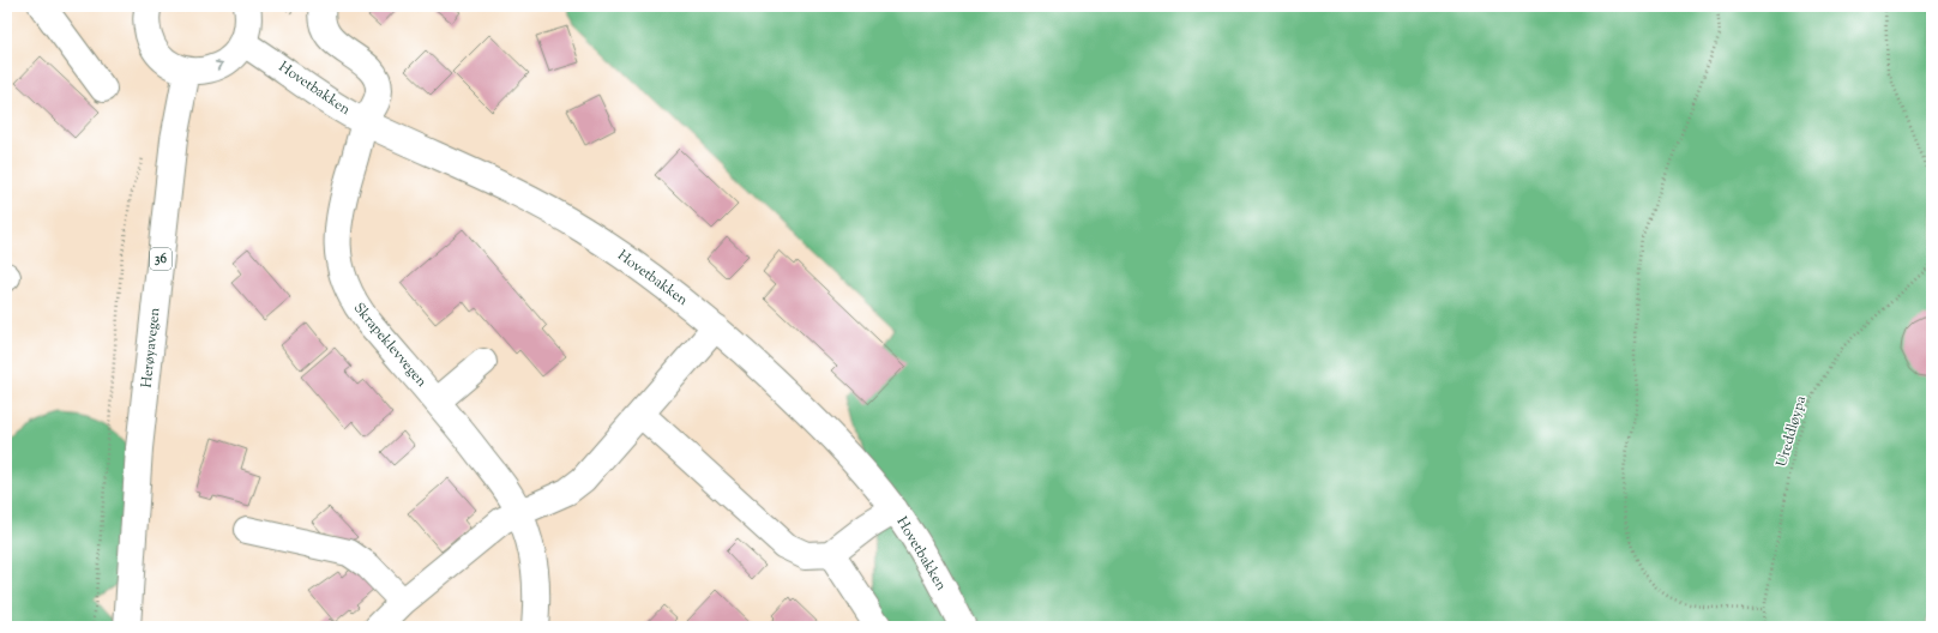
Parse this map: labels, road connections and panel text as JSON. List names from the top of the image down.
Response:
{
  "streets": {
    "main road": [
      "Hovetbakken",
      "36",
      "Skrapeklevvegen",
      "Herøyavegen"
    ],
    "path": ["Ureddløypa"]
  },
  "crossings": [
    ["Hovetbakken", "Skrapeklevvegen"]
  ]
}
